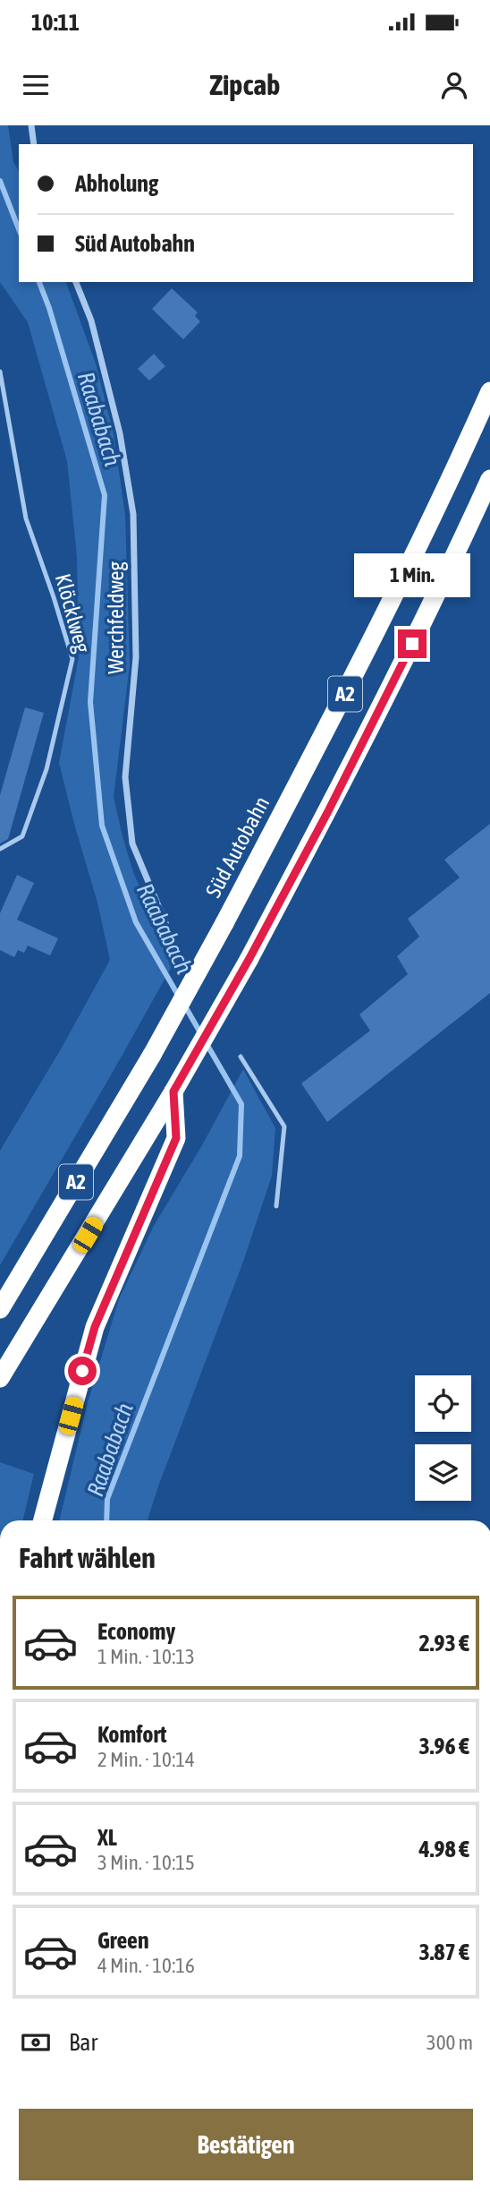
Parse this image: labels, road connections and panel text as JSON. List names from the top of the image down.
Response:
{
  "streets": {
    "highway": ["A2", "Süd Autobahn"],
    "street": ["Werchfeldweg"],
    "lane": ["Klöcklweg"]
  },
  "water": ["Raababach"],
  "page": {
    "status": "10:11",
    "header": "Zipcab",
    "banner": ["Abholung", "Süd Autobahn"],
    "bubble": "1 Min.",
    "heading": "Fahrt wählen",
    "list": [
      {
        "name": "Economy",
        "note": "1 Min. · 10:13",
        "value": "2.93 €"
      },
      {
        "name": "Komfort",
        "note": "2 Min. · 10:14",
        "value": "3.96 €"
      },
      {
        "name": "XL",
        "note": "3 Min. · 10:15",
        "value": "4.98 €"
      },
      {
        "name": "Green",
        "note": "4 Min. · 10:16",
        "value": "3.87 €"
      }
    ],
    "pay": ["Bar", "300 m"],
    "buttons": "Bestätigen"
  }
}
